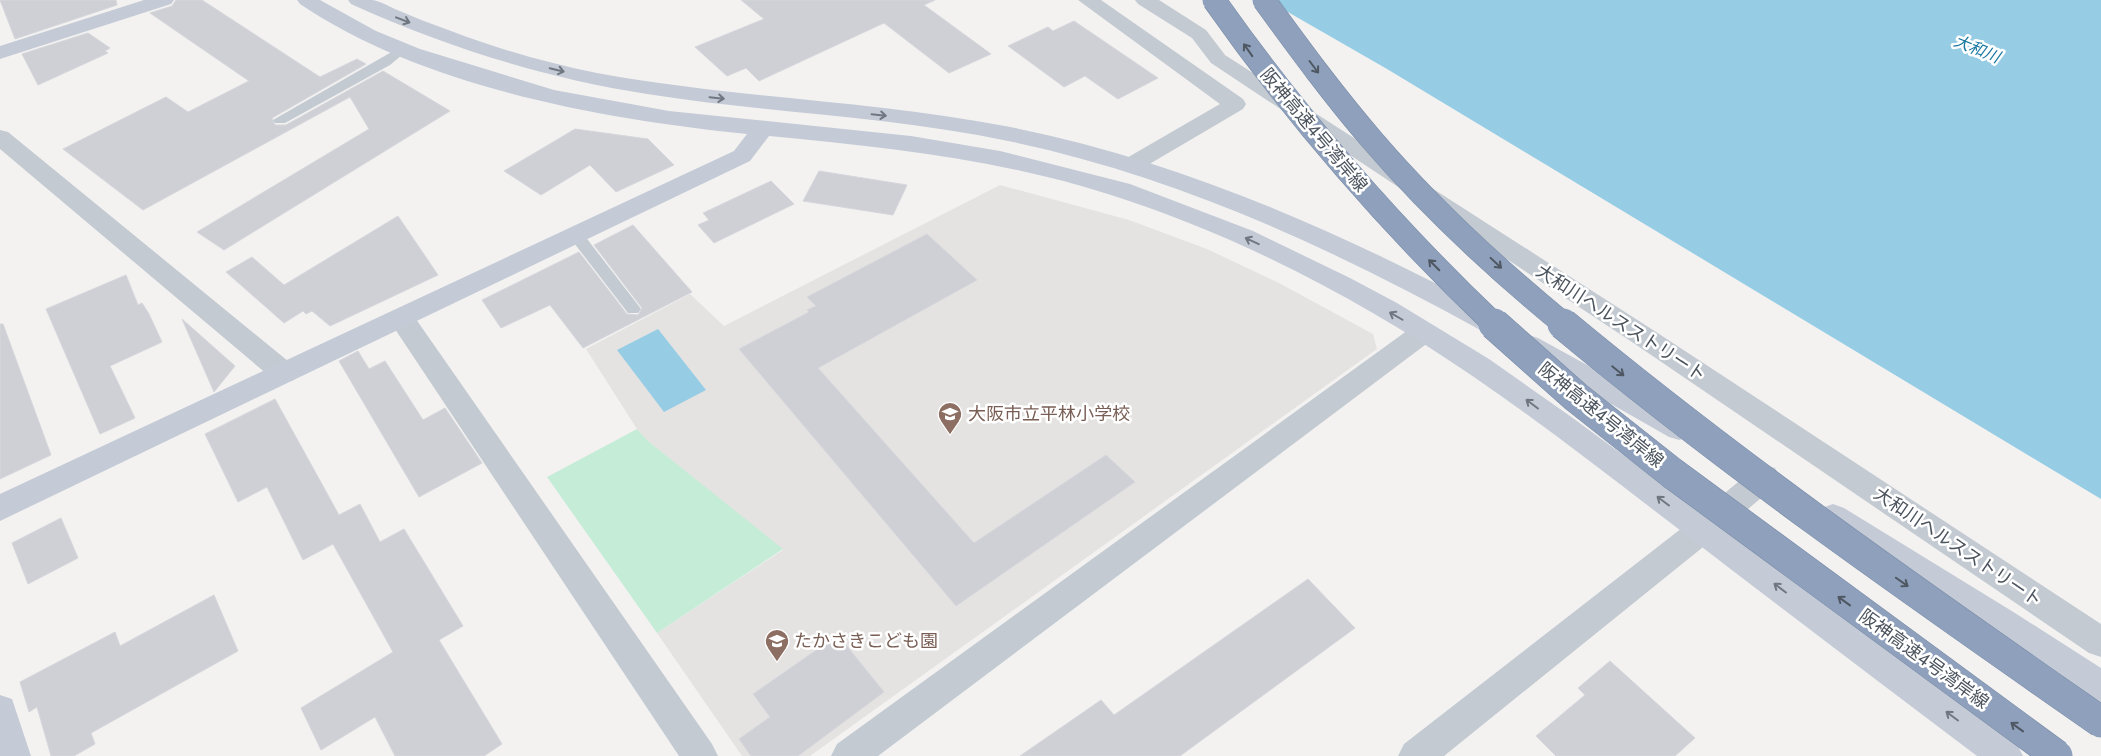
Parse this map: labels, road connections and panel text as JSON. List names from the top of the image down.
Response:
{
  "streets": {
    "highway": ["阪神高速4号湾岸線"],
    "street": ["大和川ヘルスストリート"]
  },
  "water": ["大和川"],
  "places": {
    "school or university": ["大阪市立平林小学校", "たかさきこども園"]
  }
}
